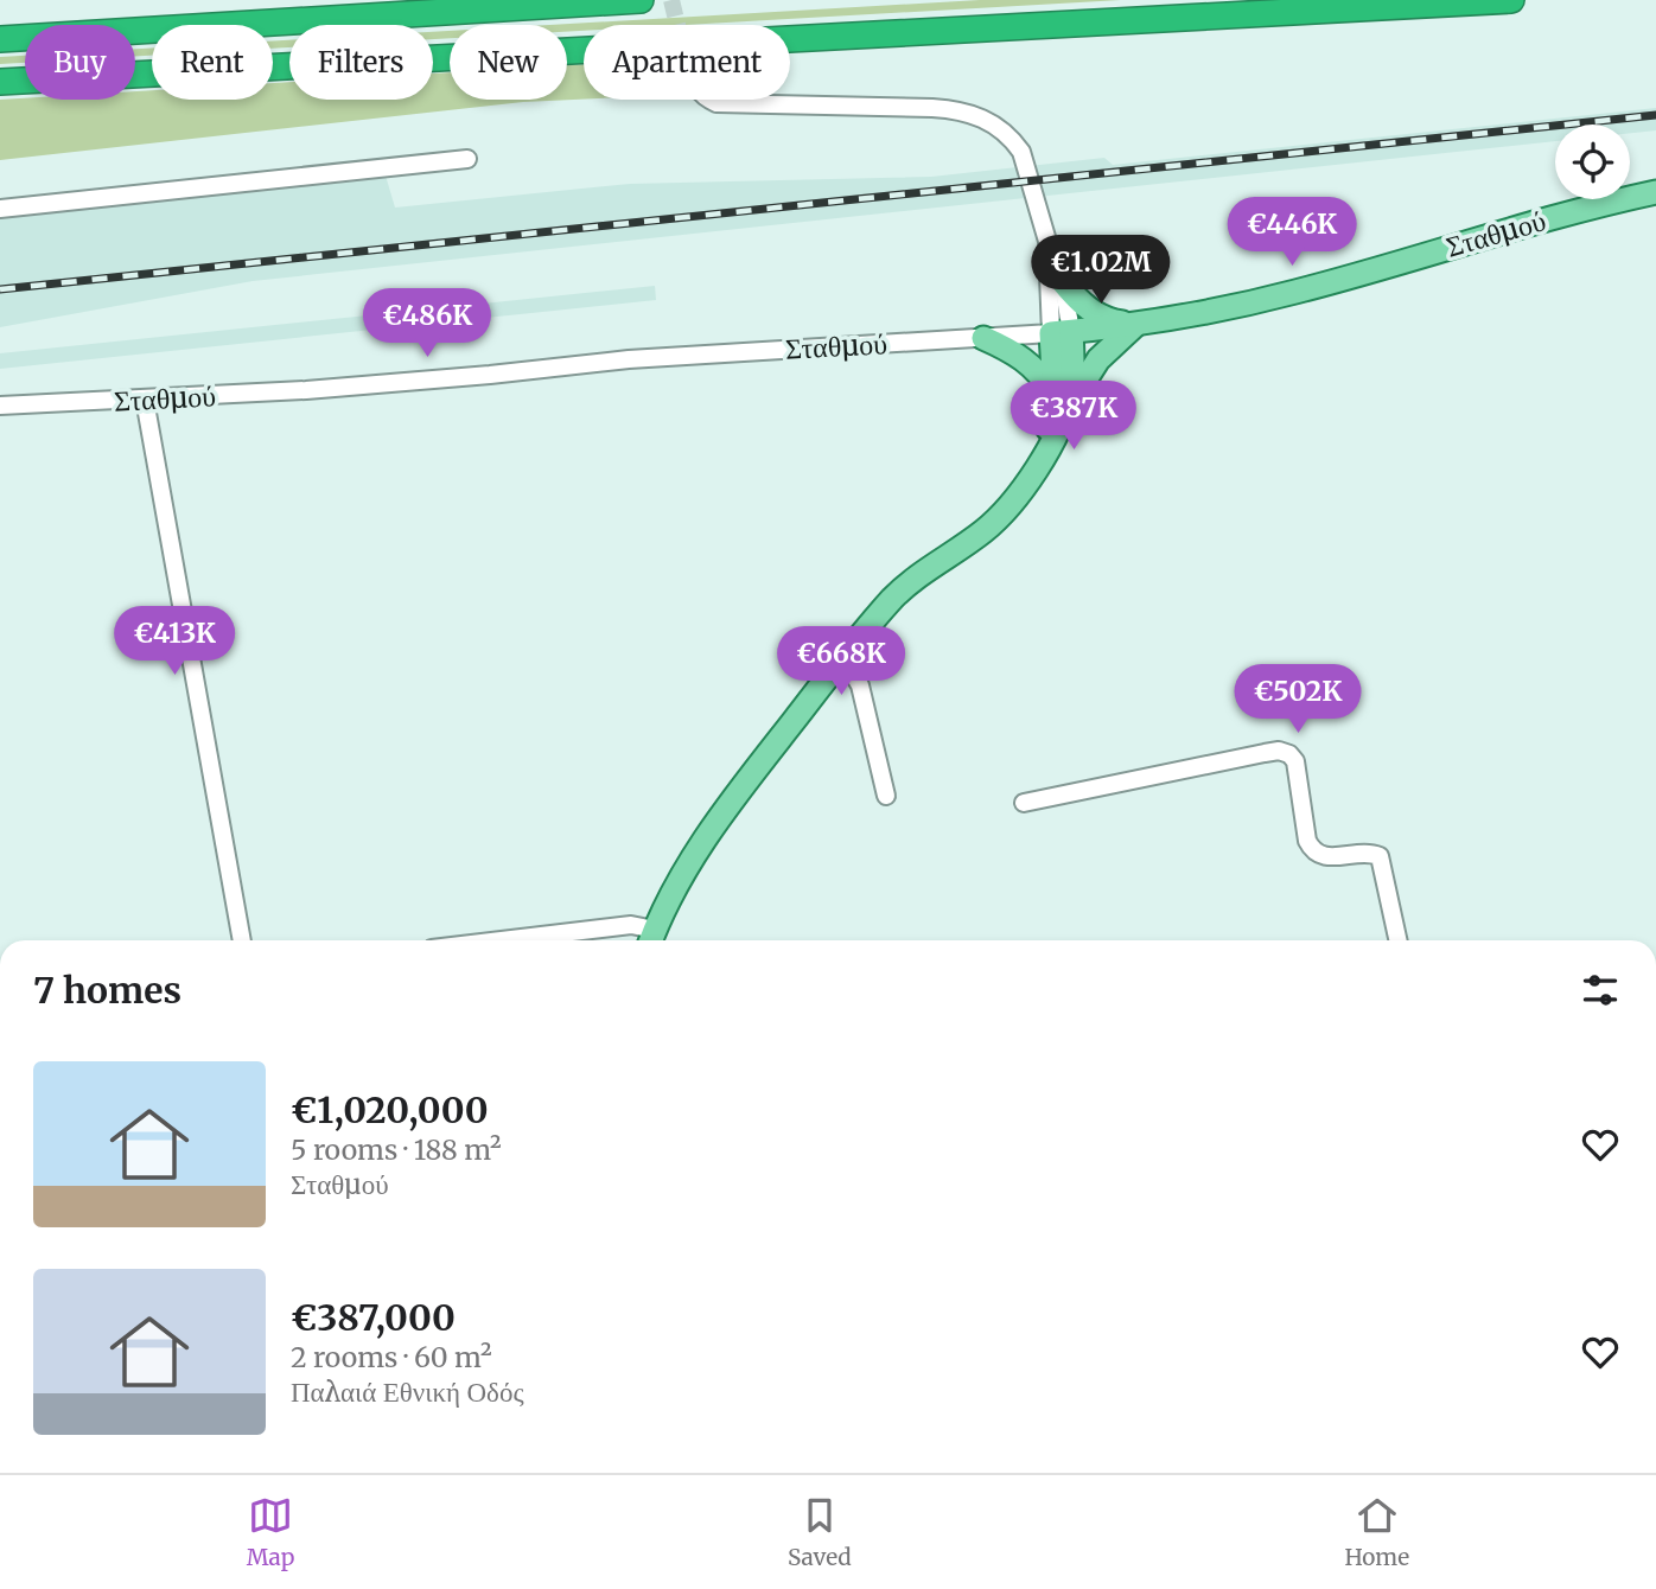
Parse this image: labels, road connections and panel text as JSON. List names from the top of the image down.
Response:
{
  "streets": {
    "main road": ["Σταθμού"]
  },
  "page": {
    "chip": [
      "Buy",
      "Rent",
      "Filters",
      "New",
      "Apartment"
    ],
    "price": [
      "€446K",
      "€1.02M",
      "€486K",
      "€387K",
      "€413K",
      "€668K",
      "€502K"
    ],
    "heading": "7 homes",
    "list": [
      {
        "name": "€1,020,000",
        "note": "5 rooms · 188 m² · Σταθμού"
      },
      {
        "name": "€387,000",
        "note": "2 rooms · 60 m² · Παλαιά Εθνική Οδός"
      }
    ],
    "tabs": ["Map", "Saved", "Home"]
  }
}
